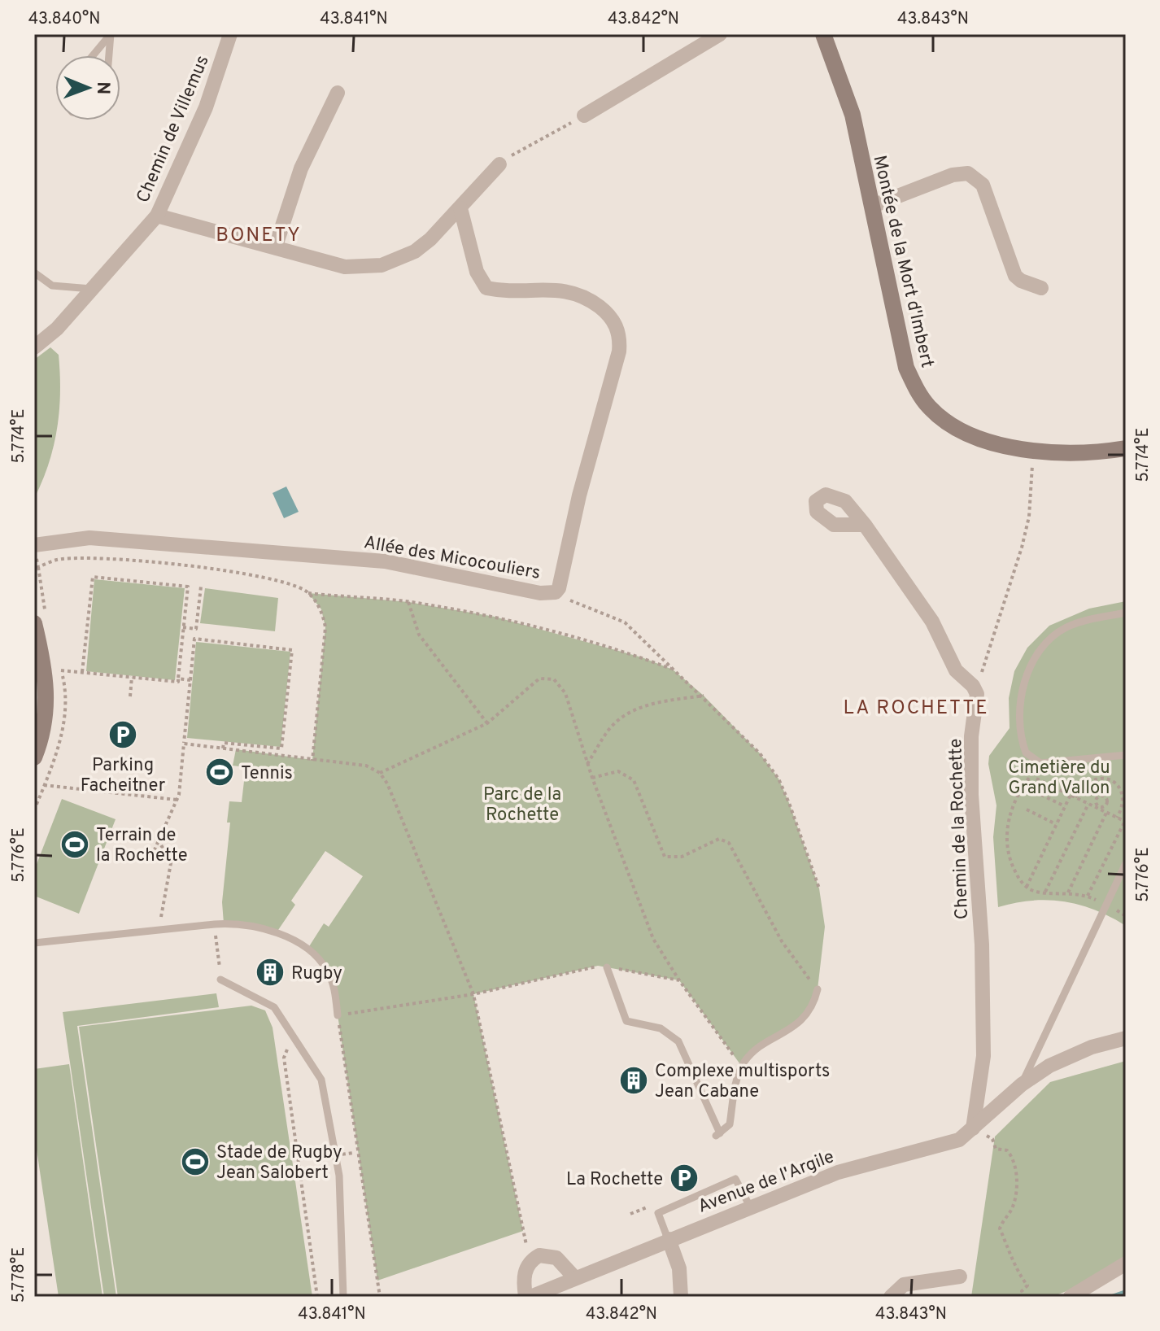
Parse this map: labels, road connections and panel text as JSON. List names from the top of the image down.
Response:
{
  "streets": {
    "street": [
      "Chemin de Villemus",
      "Montée de la Mort d'Imbert",
      "Allée des Micocouliers",
      "Chemin de la Rochette",
      "Avenue de l'Argile"
    ]
  },
  "crossings": [
    ["Chemin de la Rochette", "Avenue de l'Argile"]
  ],
  "districts": ["BONETY", "LA ROCHETTE"],
  "parks": ["Cimetière du Grand Vallon", "Parc de la Rochette"],
  "places": {
    "parking": ["Parking Facheitner", "La Rochette"],
    "sports": ["Tennis", "Terrain de la Rochette", "Stade de Rugby Jean Salobert"],
    "building": ["Rugby", "Complexe multisports Jean Cabane"]
  },
  "north": "right",
  "coordinates": [
    "43.840°N",
    "43.841°N",
    "43.842°N",
    "43.843°N",
    "5.774°E",
    "5.776°E",
    "5.778°E"
  ]
}
